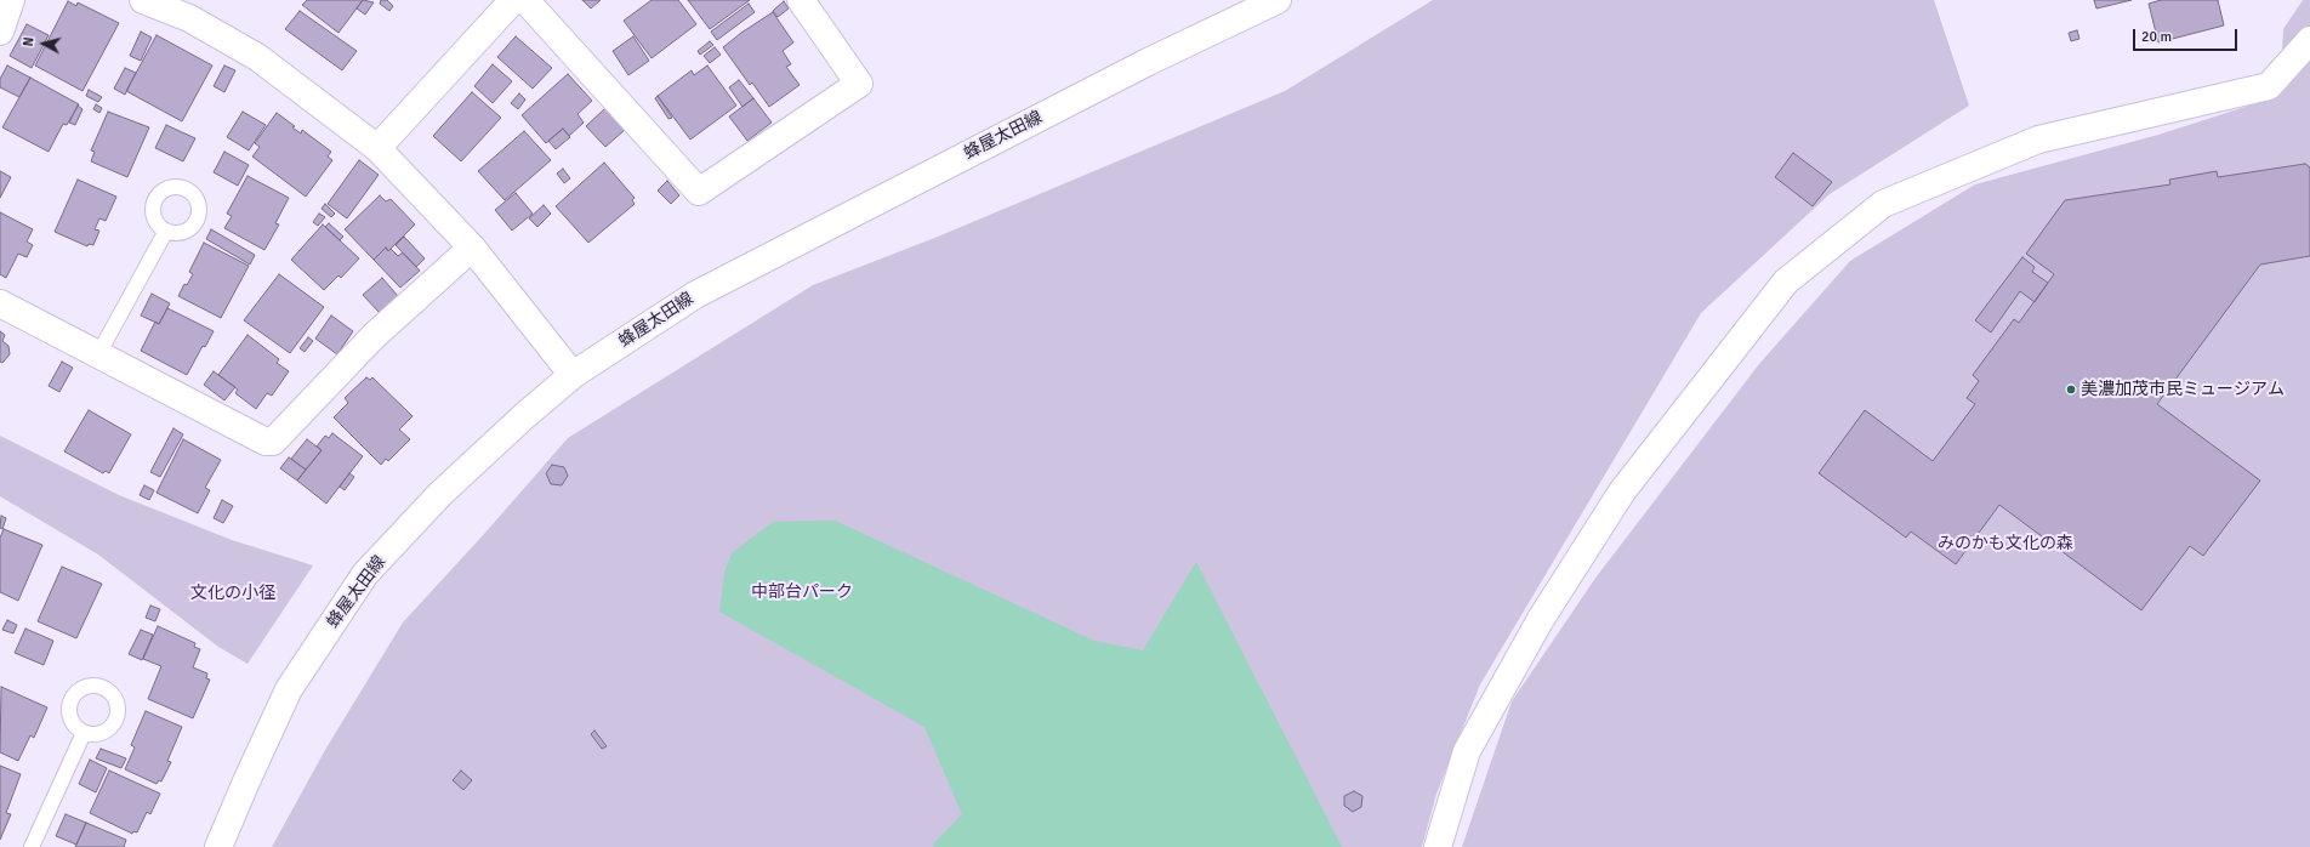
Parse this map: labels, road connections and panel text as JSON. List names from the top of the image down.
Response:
{
  "streets": {
    "street": ["蜂屋太田線"]
  },
  "parks": ["みのかも文化の森", "中部台パーク", "文化の小径"],
  "places": ["美濃加茂市民ミュージアム"],
  "scale_bar": "20 m",
  "north": "left"
}
